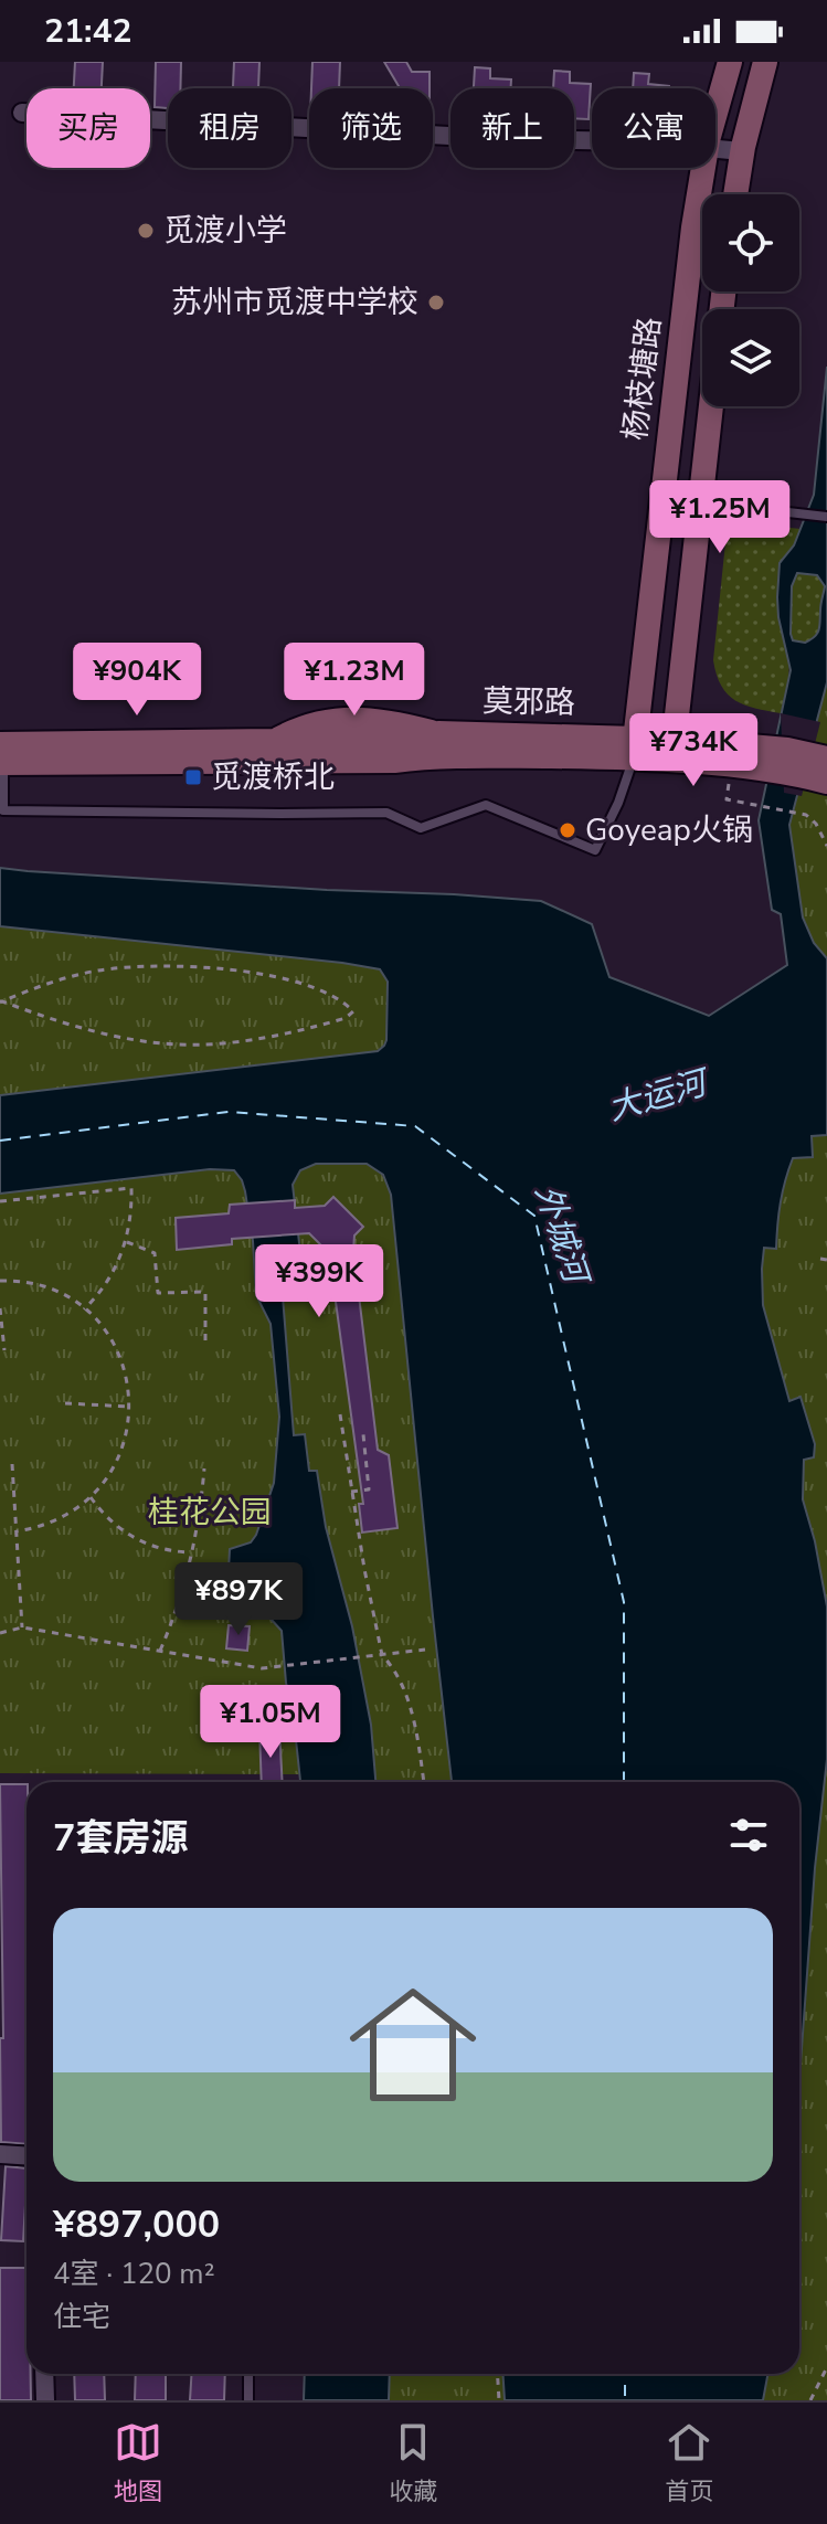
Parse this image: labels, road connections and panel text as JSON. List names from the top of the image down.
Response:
{
  "streets": {
    "main road": ["杨枝塘路", "莫邪路"]
  },
  "crossings": [
    ["杨枝塘路", "莫邪路"]
  ],
  "water": ["大运河", "外城河"],
  "parks": ["桂花公园"],
  "places": {
    "other": ["觅渡小学", "苏州市觅渡中学校", "Goyeap火锅"],
    "transit": ["觅渡桥北"]
  },
  "page": {
    "status": "21:42",
    "chip": [
      "买房",
      "租房",
      "筛选",
      "新上",
      "公寓"
    ],
    "price": [
      "¥1.25M",
      "¥904K",
      "¥1.23M",
      "¥734K",
      "¥399K",
      "¥897K",
      "¥1.05M"
    ],
    "heading": "7套房源",
    "list": [
      {
        "name": "¥897,000",
        "note": "4室 · 120 m² · 住宅"
      }
    ],
    "tabs": ["地图", "收藏", "首页"]
  }
}
